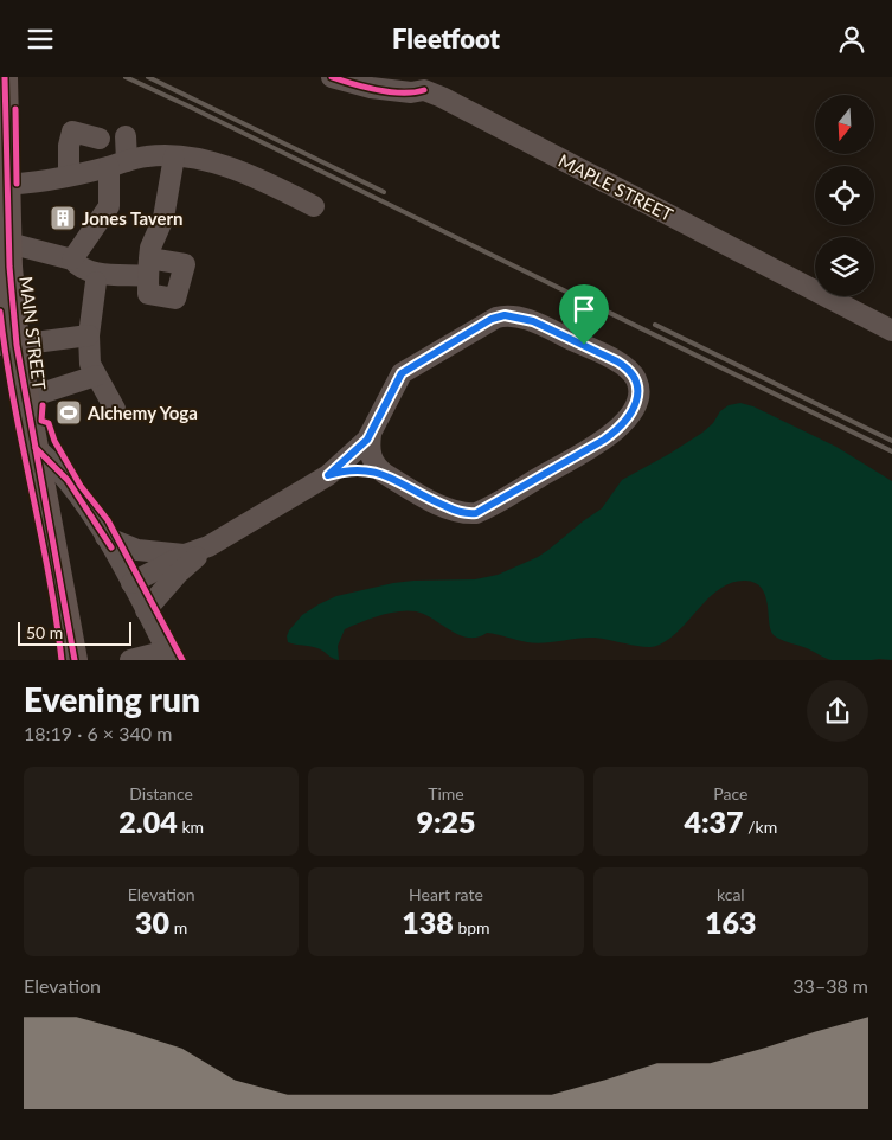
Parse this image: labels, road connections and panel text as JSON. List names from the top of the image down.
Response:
{
  "streets": {
    "main road": ["MAIN STREET"],
    "street": ["MAPLE STREET"]
  },
  "places": {
    "building": ["Jones Tavern"],
    "sports": ["Alchemy Yoga"]
  },
  "scale_bar": "50 m",
  "north": "bottom",
  "page": {
    "header": "Fleetfoot",
    "scale": "50 m",
    "heading": ["Evening run", "18:19 · 6 × 340 m"],
    "stats": [
      ["Distance", "2.04 km"],
      ["Time", "9:25"],
      ["Pace", "4:37 /km"],
      ["Elevation", "30 m"],
      ["Heart rate", "138 bpm"],
      ["kcal", "163"]
    ],
    "chart": ["Elevation", "33–38 m"]
  }
}
